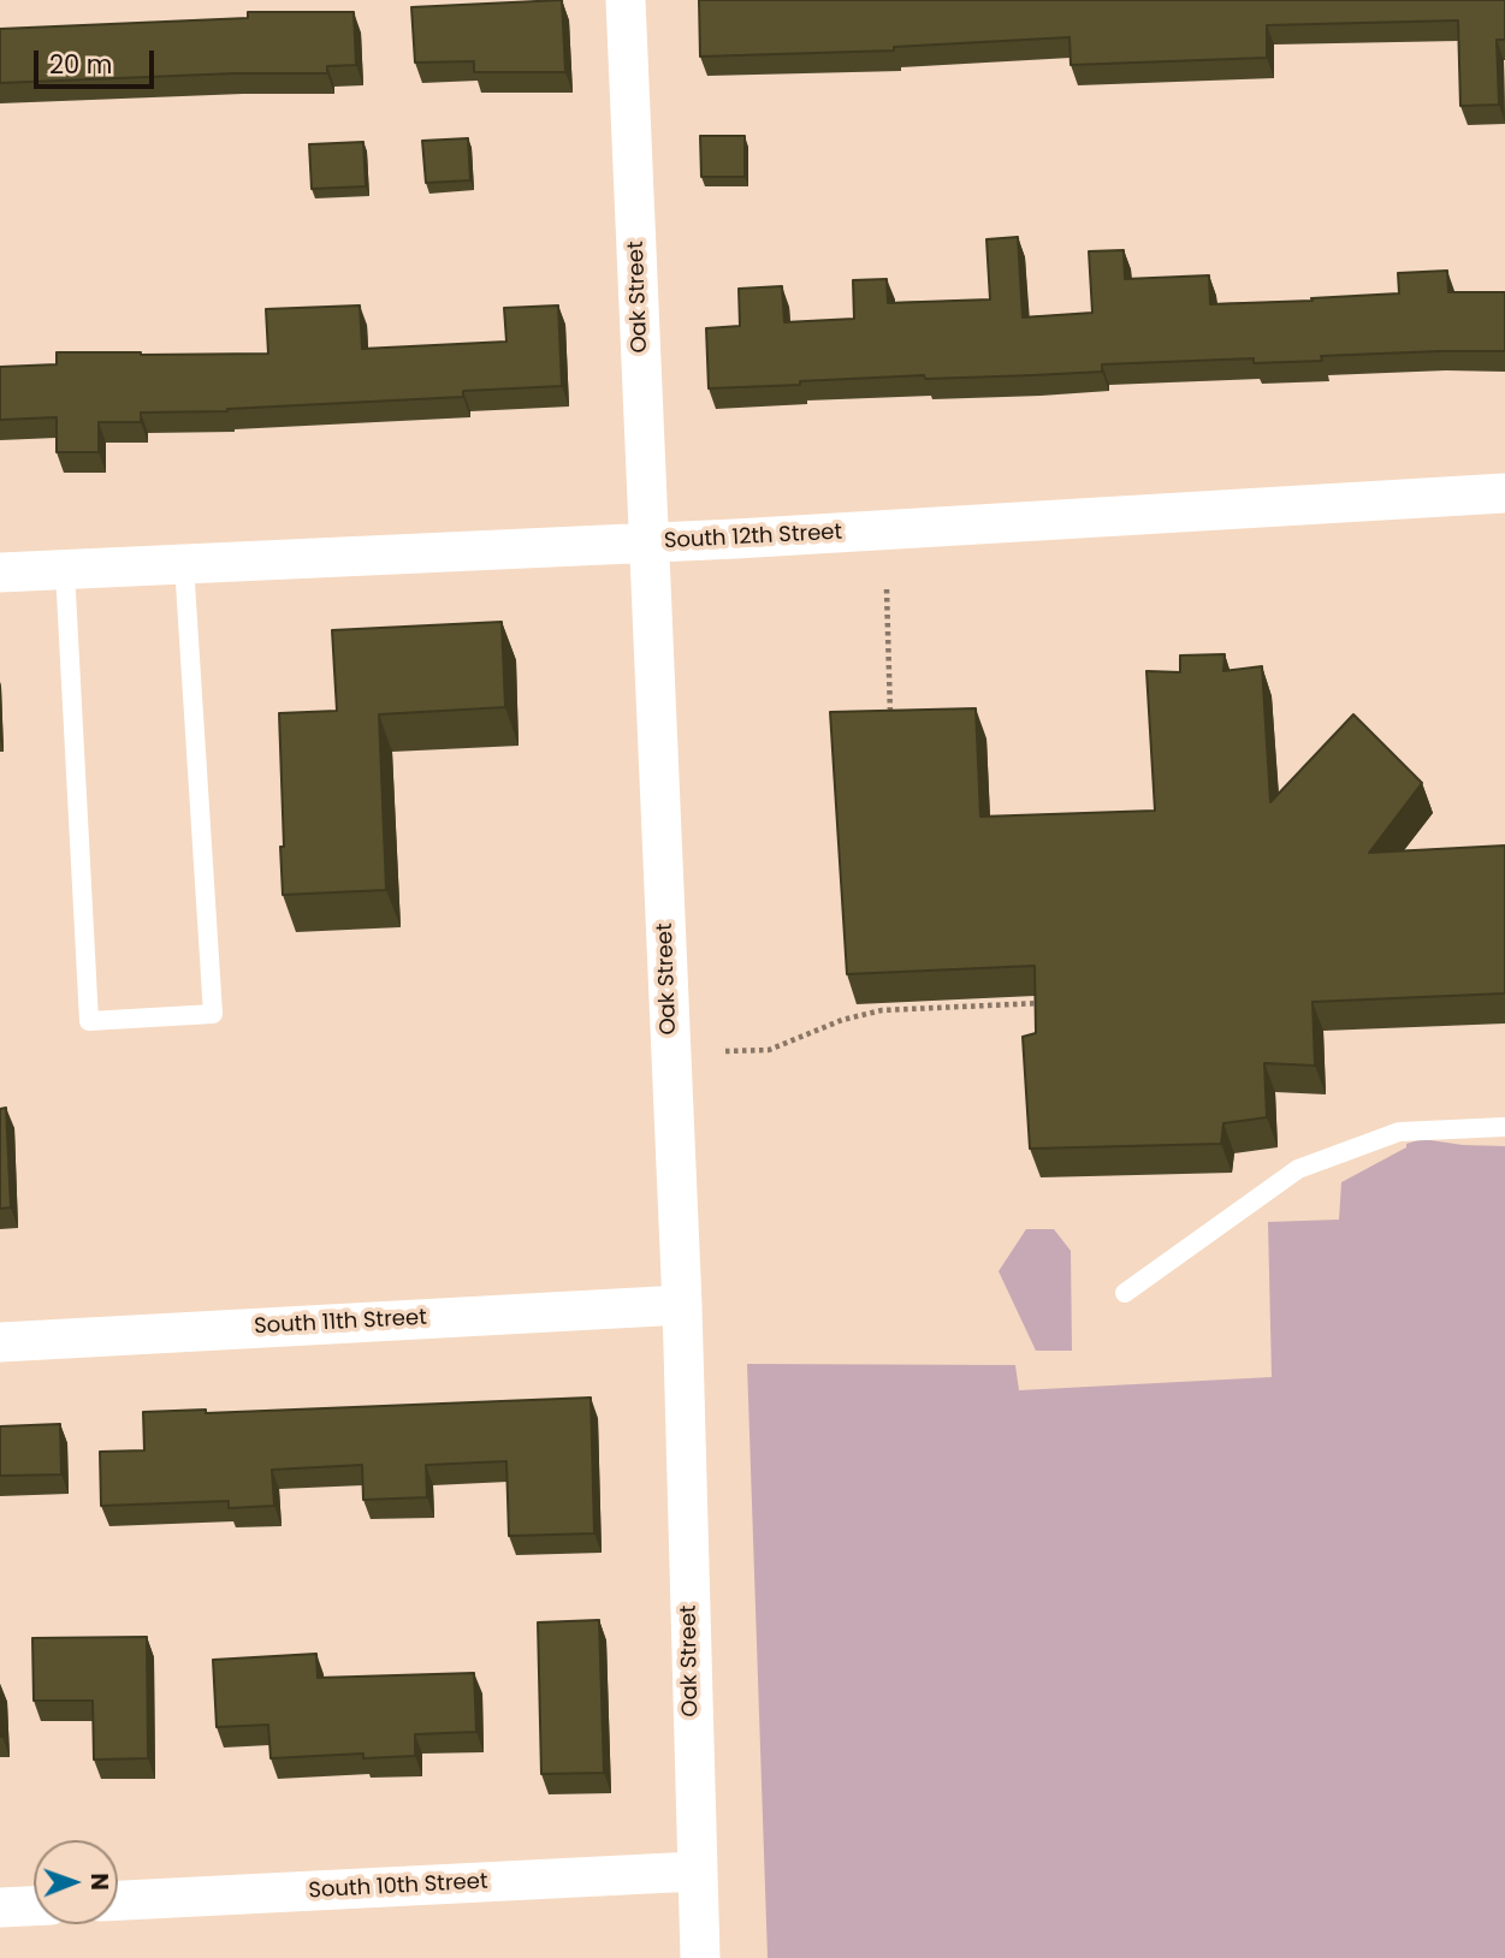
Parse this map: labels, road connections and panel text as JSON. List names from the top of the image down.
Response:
{
  "streets": {
    "street": [
      "Oak Street",
      "South 12th Street",
      "South 11th Street",
      "South 10th Street"
    ]
  },
  "crossings": [
    ["Oak Street", "South 12th Street"],
    ["Oak Street", "South 11th Street"],
    ["Oak Street", "South 10th Street"]
  ],
  "scale_bar": "20 m",
  "north": "right"
}
